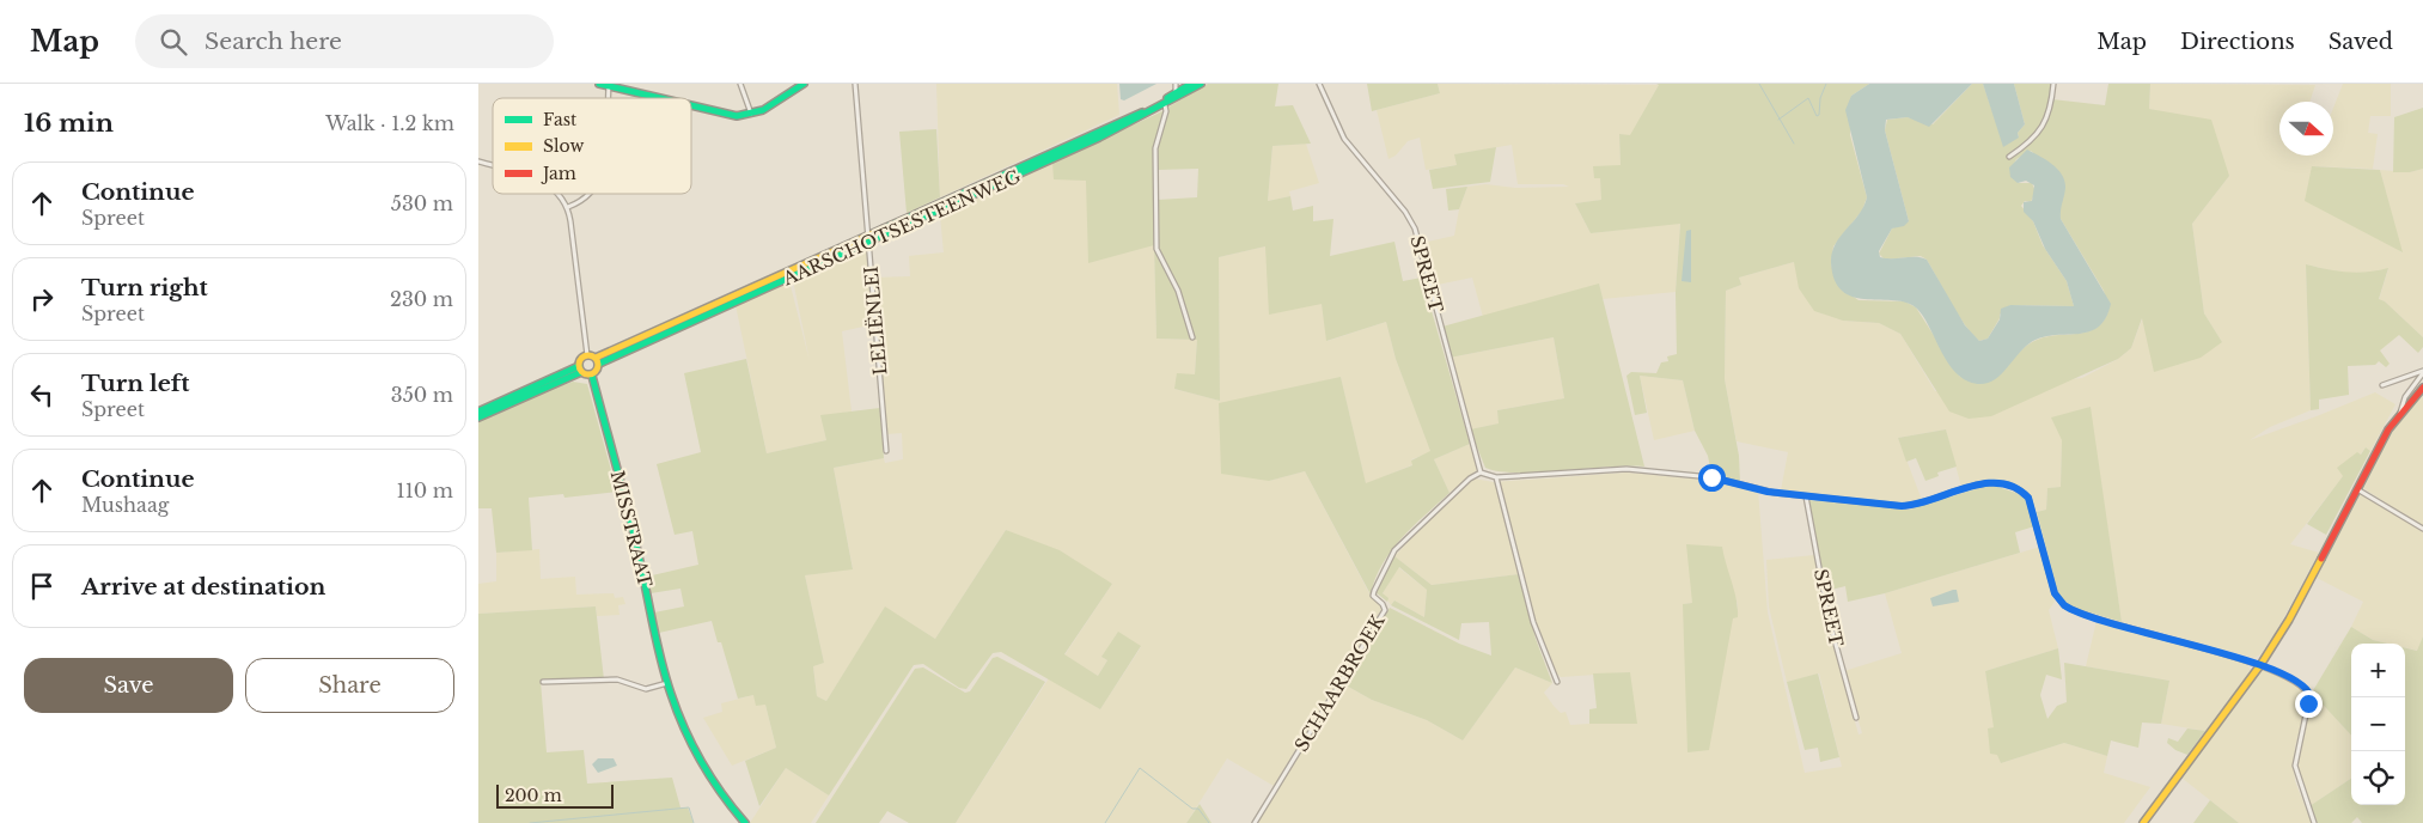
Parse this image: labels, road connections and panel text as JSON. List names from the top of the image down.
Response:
{
  "streets": {
    "main road": ["AARSCHOTSESTEENWEG", "MISSTRAAT"],
    "street": ["SPREET", "LELIËNLEI", "SCHAARBROEK"]
  },
  "crossings": [
    ["AARSCHOTSESTEENWEG", "LELIËNLEI"],
    ["AARSCHOTSESTEENWEG", "MISSTRAAT"],
    ["SPREET", "SCHAARBROEK"]
  ],
  "legend": ["Fast", "Slow", "Jam"],
  "scale_bar": "200 m",
  "north": "right",
  "page": {
    "header": "Map",
    "search": "Search here",
    "nav": ["Map", "Directions", "Saved"],
    "heading": ["16 min", "Walk · 1.2 km"],
    "list": [
      ["Continue", "Spreet", "530 m"],
      ["Turn right", "Spreet", "230 m"],
      ["Turn left", "Spreet", "350 m"],
      ["Continue", "Mushaag", "110 m"],
      "Arrive at destination"
    ],
    "buttons": ["Save", "Share"],
    "map_buttons": ["+", "−"],
    "scale": "200 m"
  }
}
